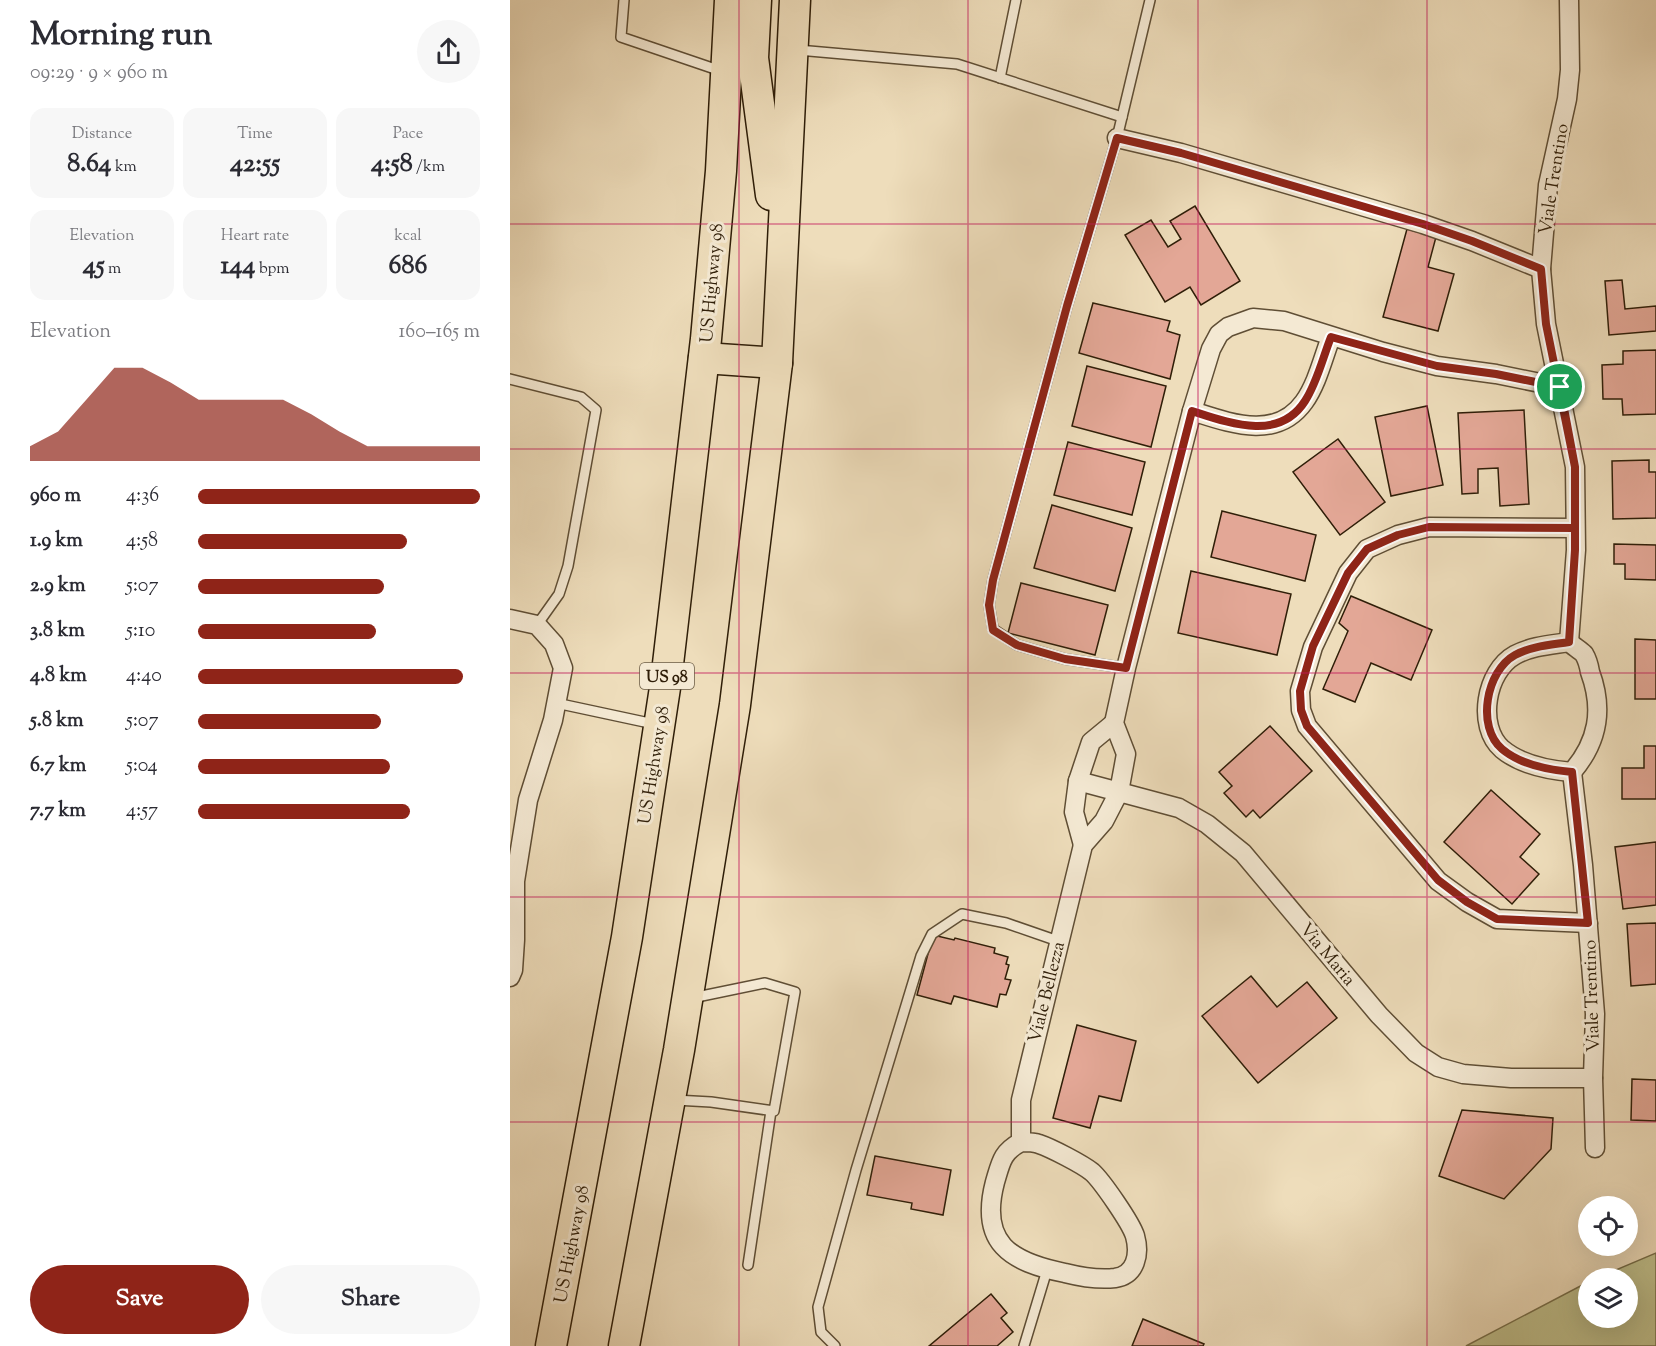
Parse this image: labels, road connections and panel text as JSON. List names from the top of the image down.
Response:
{
  "streets": {
    "main road": ["US Highway 98", "US 98"],
    "street": ["Viale Trentino", "Via Maria", "Viale Bellezza"]
  },
  "crossings": [
    ["Viale Trentino", "Via Maria"],
    ["Via Maria", "Viale Bellezza"]
  ],
  "page": {
    "heading": ["Morning run", "09:29 · 9 × 960 m"],
    "stats": [
      ["Distance", "8.64 km"],
      ["Time", "42:55"],
      ["Pace", "4:58 /km"],
      ["Elevation", "45 m"],
      ["Heart rate", "144 bpm"],
      ["kcal", "686"]
    ],
    "chart": ["Elevation", "160–165 m"],
    "list": [
      {
        "name": "960 m",
        "note": "4:36"
      },
      {
        "name": "1.9 km",
        "note": "4:58"
      },
      {
        "name": "2.9 km",
        "note": "5:07"
      },
      {
        "name": "3.8 km",
        "note": "5:10"
      },
      {
        "name": "4.8 km",
        "note": "4:40"
      },
      {
        "name": "5.8 km",
        "note": "5:07"
      },
      {
        "name": "6.7 km",
        "note": "5:04"
      },
      {
        "name": "7.7 km",
        "note": "4:57"
      }
    ],
    "buttons": ["Save", "Share"]
  }
}
